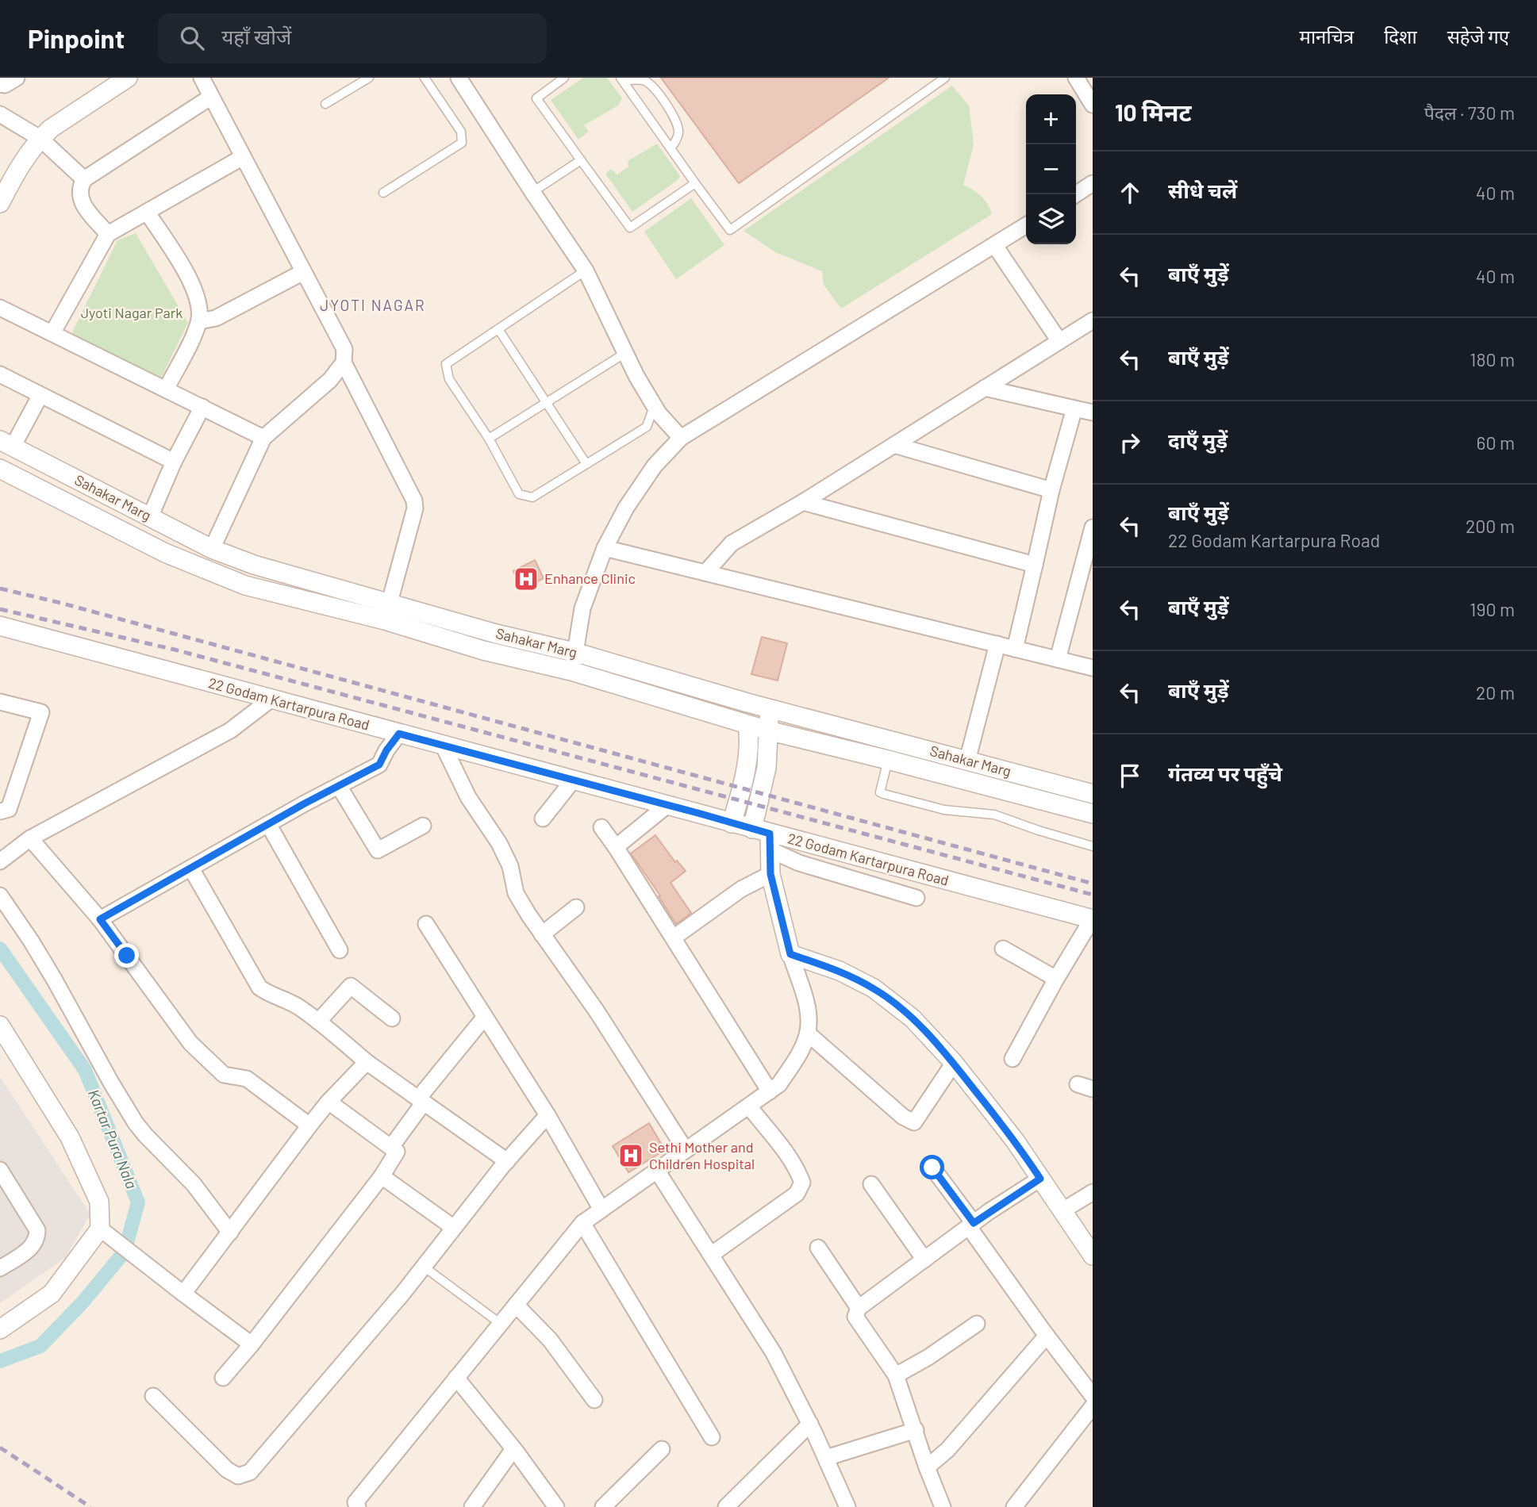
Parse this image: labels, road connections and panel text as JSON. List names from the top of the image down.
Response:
{
  "streets": {
    "street": ["Sahakar Marg", "22 Godam Kartarpura Road"]
  },
  "districts": ["JYOTI NAGAR"],
  "water": ["Kartar Pura Nala"],
  "parks": ["Jyoti Nagar Park"],
  "places": {
    "hospital": ["Enhance Clinic", "Sethi Mother and Children Hospital"]
  },
  "page": {
    "header": "Pinpoint",
    "search": "यहाँ खोजें",
    "nav": ["मानचित्र", "दिशा", "सहेजे गए"],
    "heading": ["10 मिनट", "पैदल · 730 m"],
    "map_buttons": ["+", "−"],
    "list": [
      ["सीधे चलें", "40 m"],
      ["बाएँ मुड़ें", "40 m"],
      ["बाएँ मुड़ें", "180 m"],
      ["दाएँ मुड़ें", "60 m"],
      ["बाएँ मुड़ें", "22 Godam Kartarpura Road", "200 m"],
      ["बाएँ मुड़ें", "190 m"],
      ["बाएँ मुड़ें", "20 m"],
      "गंतव्य पर पहुँचे"
    ]
  }
}
